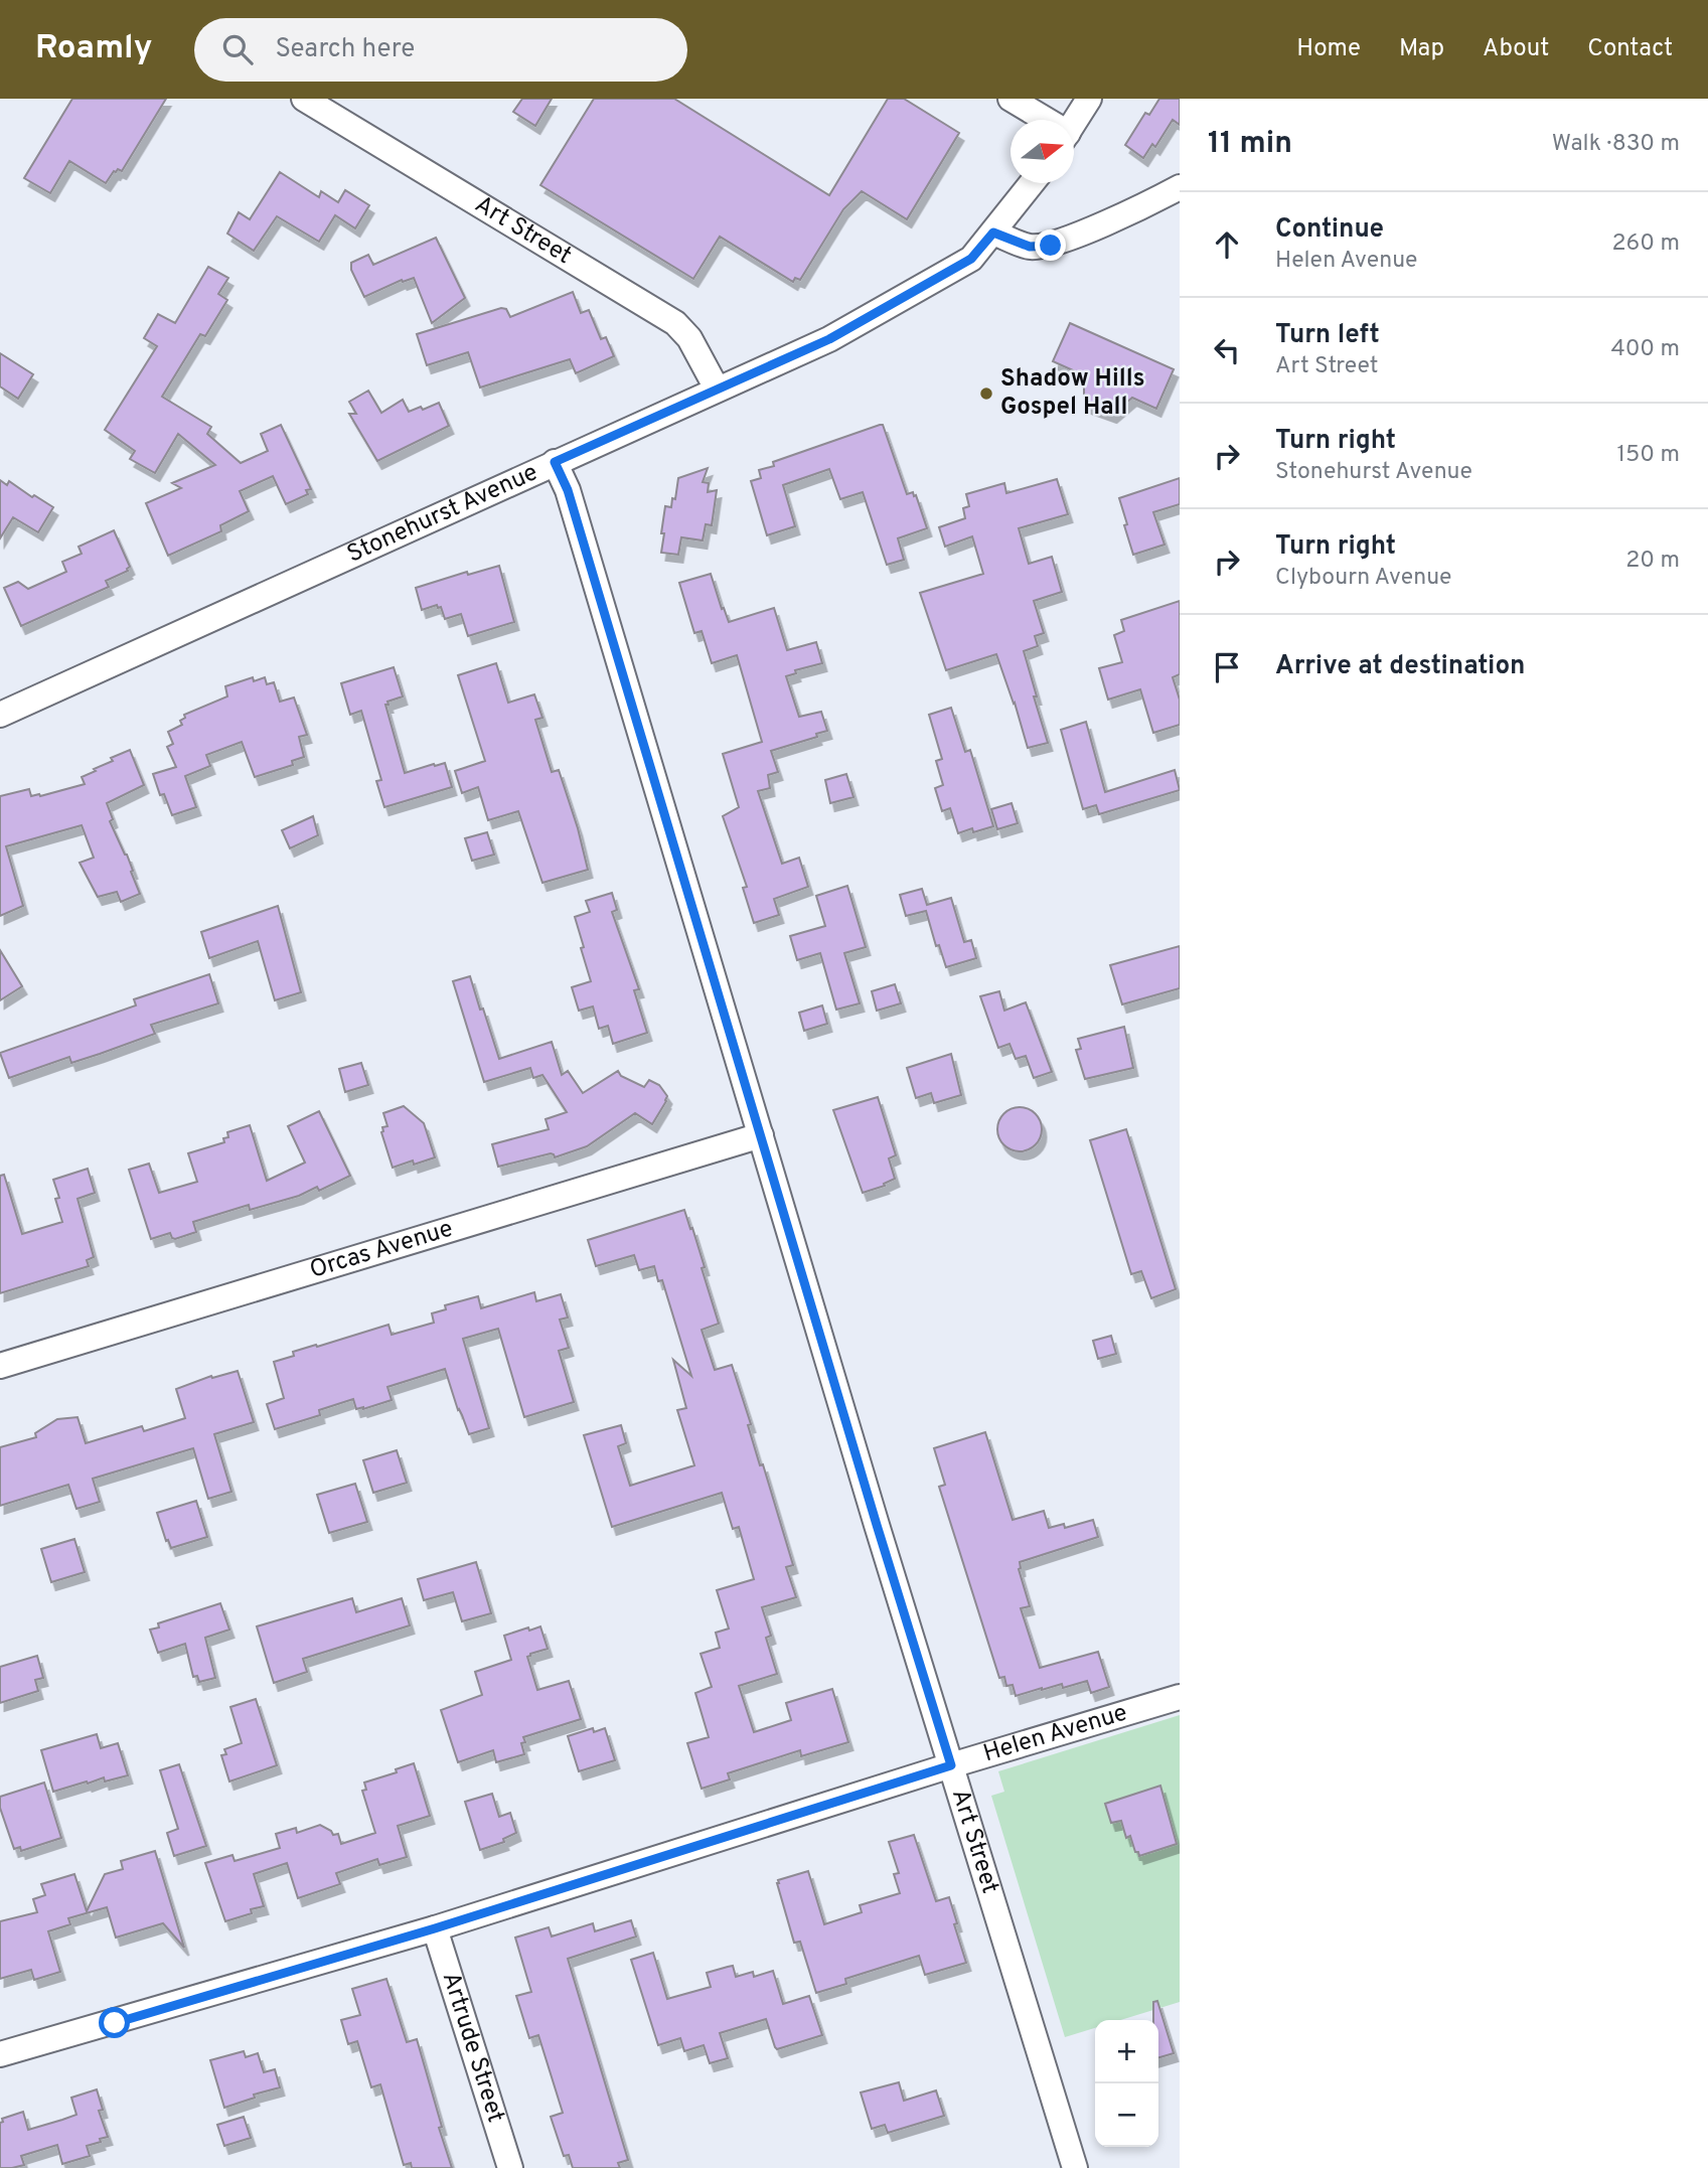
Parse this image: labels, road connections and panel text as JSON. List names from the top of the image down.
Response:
{
  "streets": {
    "street": [
      "Art Street",
      "Stonehurst Avenue",
      "Orcas Avenue",
      "Helen Avenue",
      "Artrude Street"
    ]
  },
  "crossings": [
    ["Art Street", "Stonehurst Avenue"],
    ["Art Street", "Orcas Avenue"],
    ["Art Street", "Helen Avenue"],
    ["Helen Avenue", "Artrude Street"]
  ],
  "places": ["Shadow Hills Gospel Hall"],
  "north": "right",
  "page": {
    "header": "Roamly",
    "search": "Search here",
    "nav": [
      "Home",
      "Map",
      "About",
      "Contact"
    ],
    "heading": ["11 min", "Walk · 830 m"],
    "list": [
      ["Continue", "Helen Avenue", "260 m"],
      ["Turn left", "Art Street", "400 m"],
      ["Turn right", "Stonehurst Avenue", "150 m"],
      ["Turn right", "Clybourn Avenue", "20 m"],
      "Arrive at destination"
    ],
    "map_buttons": ["+", "−"]
  }
}
